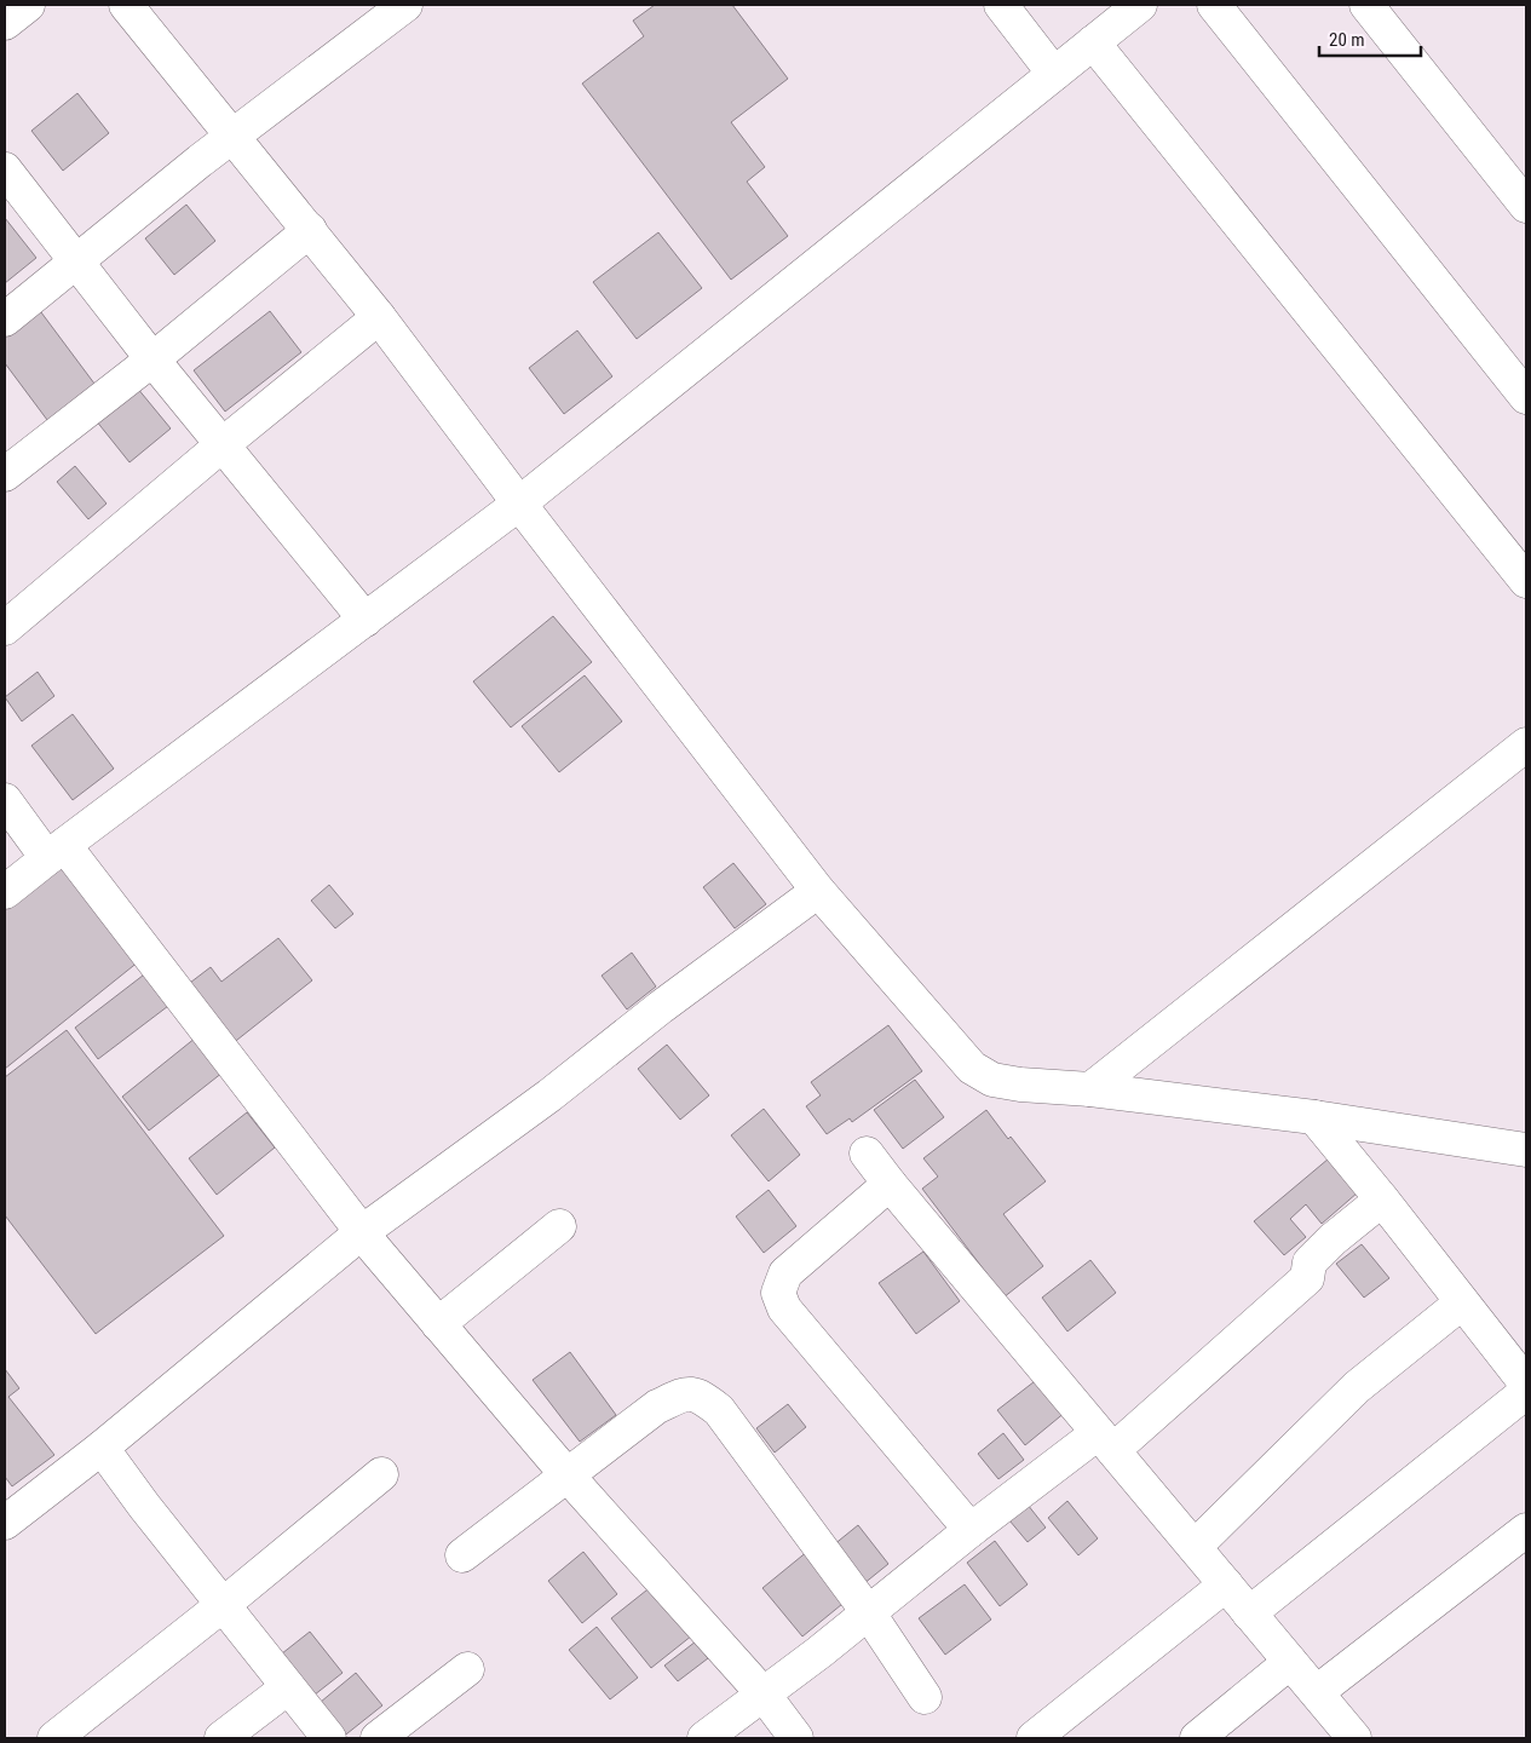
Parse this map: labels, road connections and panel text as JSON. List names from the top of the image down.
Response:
{
  "scale_bar": "20 m"
}
